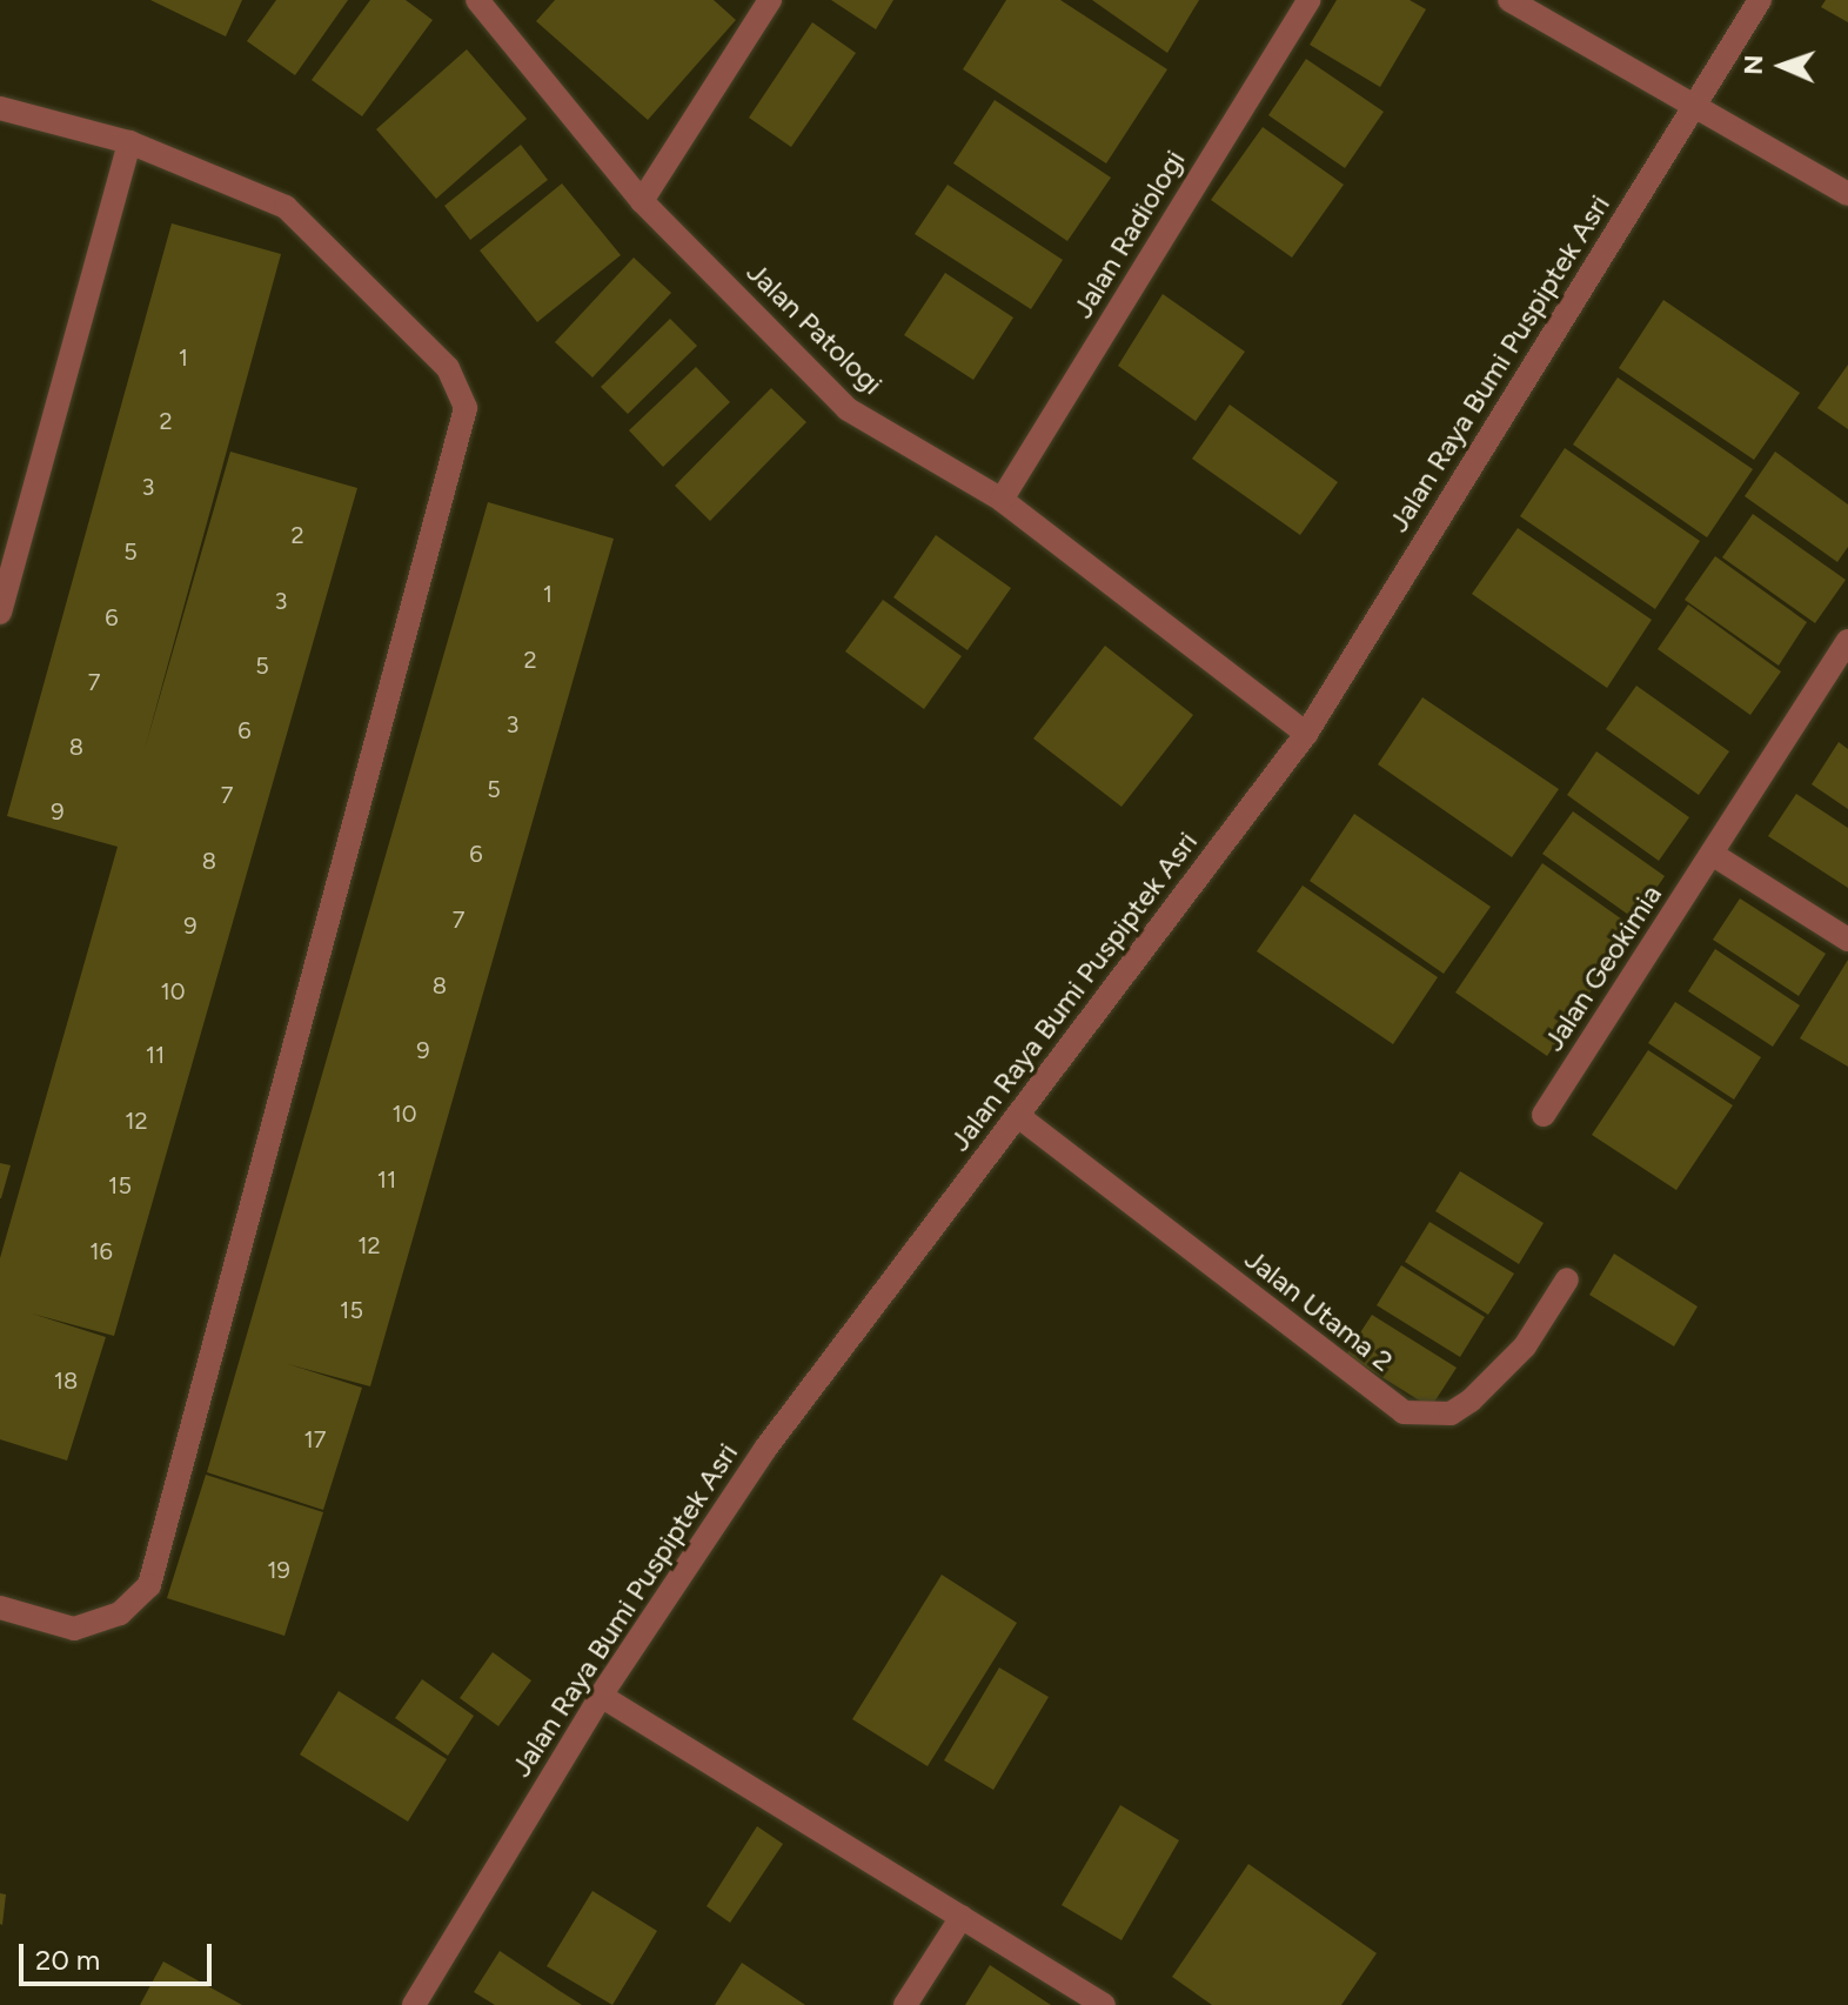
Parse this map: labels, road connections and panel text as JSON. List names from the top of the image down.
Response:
{
  "streets": {
    "street": [
      "Jalan Radiologi",
      "Jalan Patologi",
      "Jalan Raya Bumi Puspiptek Asri",
      "Jalan Geokimia",
      "Jalan Utama 2"
    ]
  },
  "crossings": [
    ["Jalan Radiologi", "Jalan Patologi"],
    ["Jalan Patologi", "Jalan Raya Bumi Puspiptek Asri"],
    ["Jalan Raya Bumi Puspiptek Asri", "Jalan Utama 2"]
  ],
  "house_numbers": [
    "1",
    "2",
    "3",
    "2",
    "5",
    "1",
    "3",
    "6",
    "2",
    "5",
    "7",
    "3",
    "6",
    "8",
    "5",
    "7",
    "9",
    "6",
    "8",
    "7",
    "9",
    "8",
    "10",
    "9",
    "11",
    "10",
    "12",
    "11",
    "15",
    "12",
    "16",
    "15",
    "18",
    "17",
    "19"
  ],
  "scale_bar": "20 m",
  "north": "left"
}
